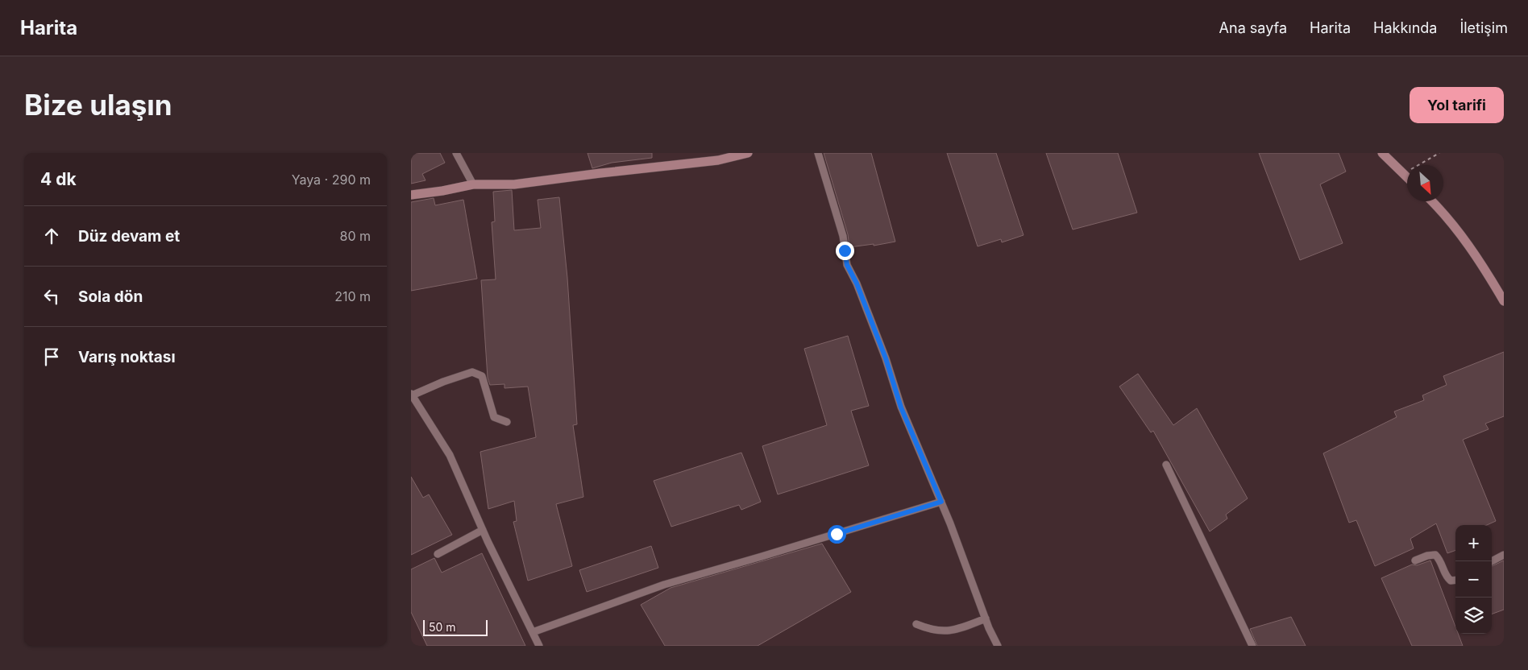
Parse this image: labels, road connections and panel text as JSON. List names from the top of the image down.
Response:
{
  "scale_bar": "50 m",
  "north": "bottom right",
  "page": {
    "header": "Harita",
    "nav": [
      "Ana sayfa",
      "Harita",
      "Hakkında",
      "İletişim"
    ],
    "buttons": "Yol tarifi",
    "title": "Bize ulaşın",
    "heading": ["4 dk", "Yaya · 290 m"],
    "list": [
      ["Düz devam et", "80 m"],
      ["Sola dön", "210 m"],
      "Varış noktası"
    ],
    "map_buttons": ["+", "−"],
    "scale": "50 m"
  }
}
